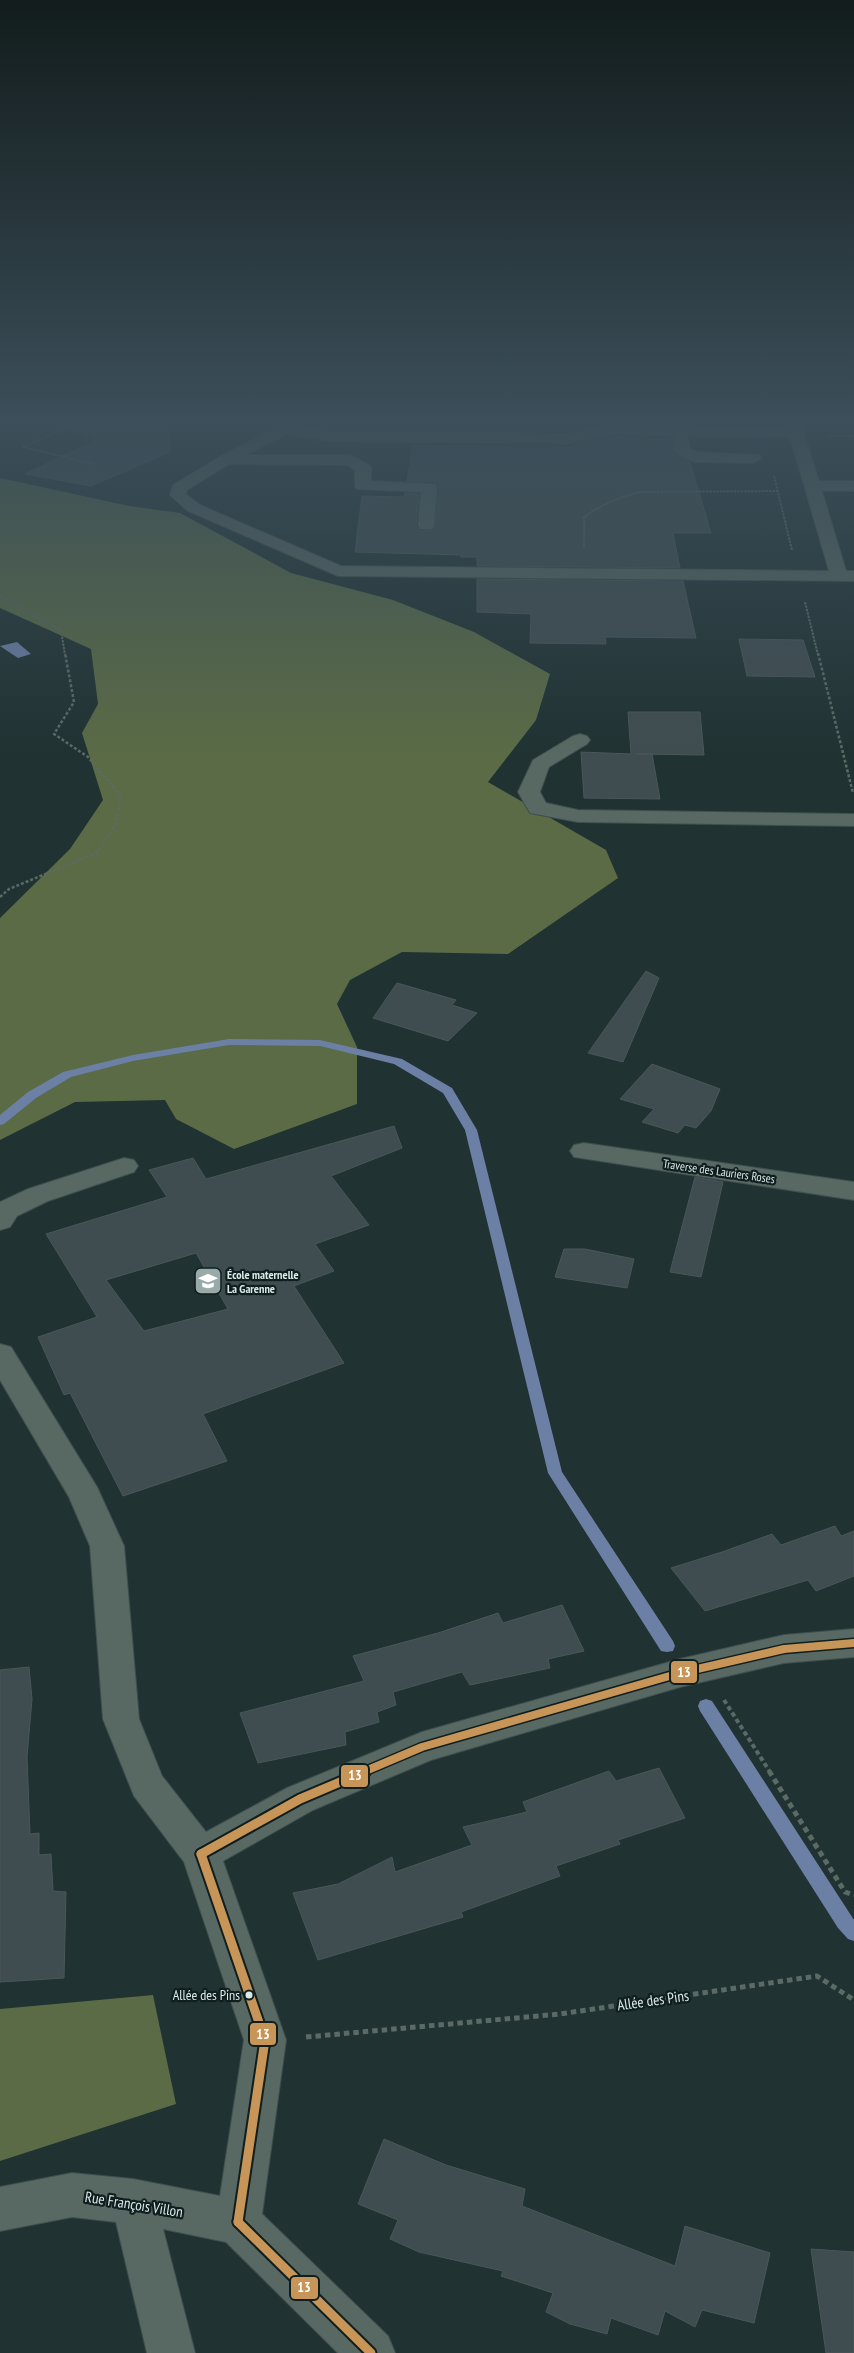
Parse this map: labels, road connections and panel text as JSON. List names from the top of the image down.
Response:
{
  "streets": {
    "street": ["Traverse des Lauriers Roses", "Rue François Villon"],
    "path": ["Allée des Pins"]
  },
  "places": {
    "school or university": ["École maternelle La Garenne"],
    "other": ["Allée des Pins"]
  },
  "lines": ["transit line 13"]
}
